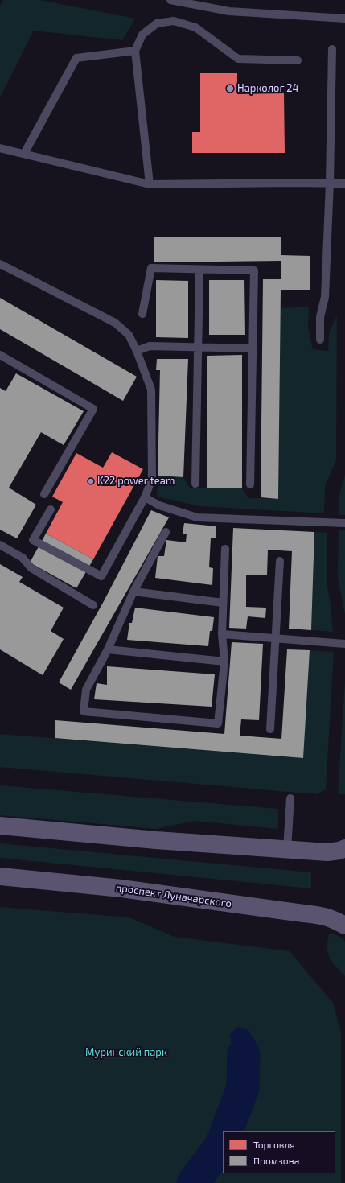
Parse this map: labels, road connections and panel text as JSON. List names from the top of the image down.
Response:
{
  "streets": {
    "main road": ["проспект Луначарского"]
  },
  "parks": ["Муринский парк"],
  "places": ["Нарколог 24", "K22 power team"],
  "legend": ["Торговля", "Промзона"]
}
